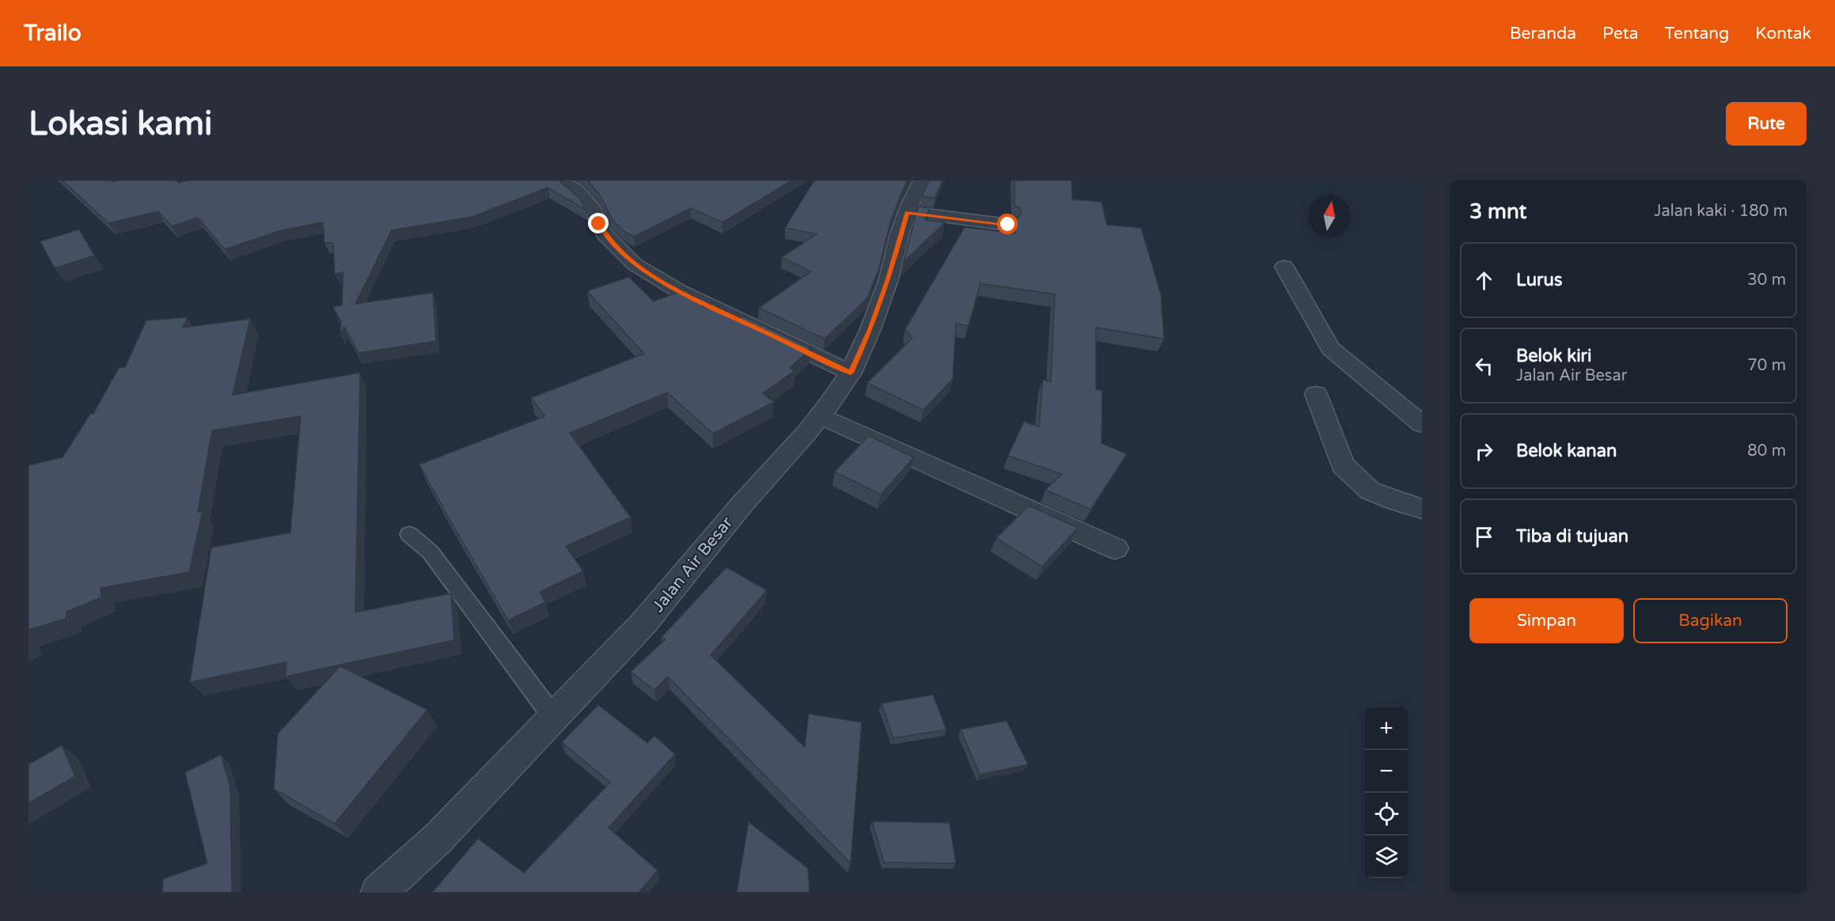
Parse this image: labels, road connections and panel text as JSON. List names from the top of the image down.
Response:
{
  "streets": {
    "street": ["Jalan Air Besar"]
  },
  "north": "top",
  "page": {
    "header": "Trailo",
    "nav": [
      "Beranda",
      "Peta",
      "Tentang",
      "Kontak"
    ],
    "buttons": [
      "Rute",
      ["Simpan", "Bagikan"]
    ],
    "title": "Lokasi kami",
    "heading": ["3 mnt", "Jalan kaki · 180 m"],
    "list": [
      ["Lurus", "30 m"],
      ["Belok kiri", "Jalan Air Besar", "70 m"],
      ["Belok kanan", "80 m"],
      "Tiba di tujuan"
    ],
    "map_buttons": ["+", "−"]
  }
}
